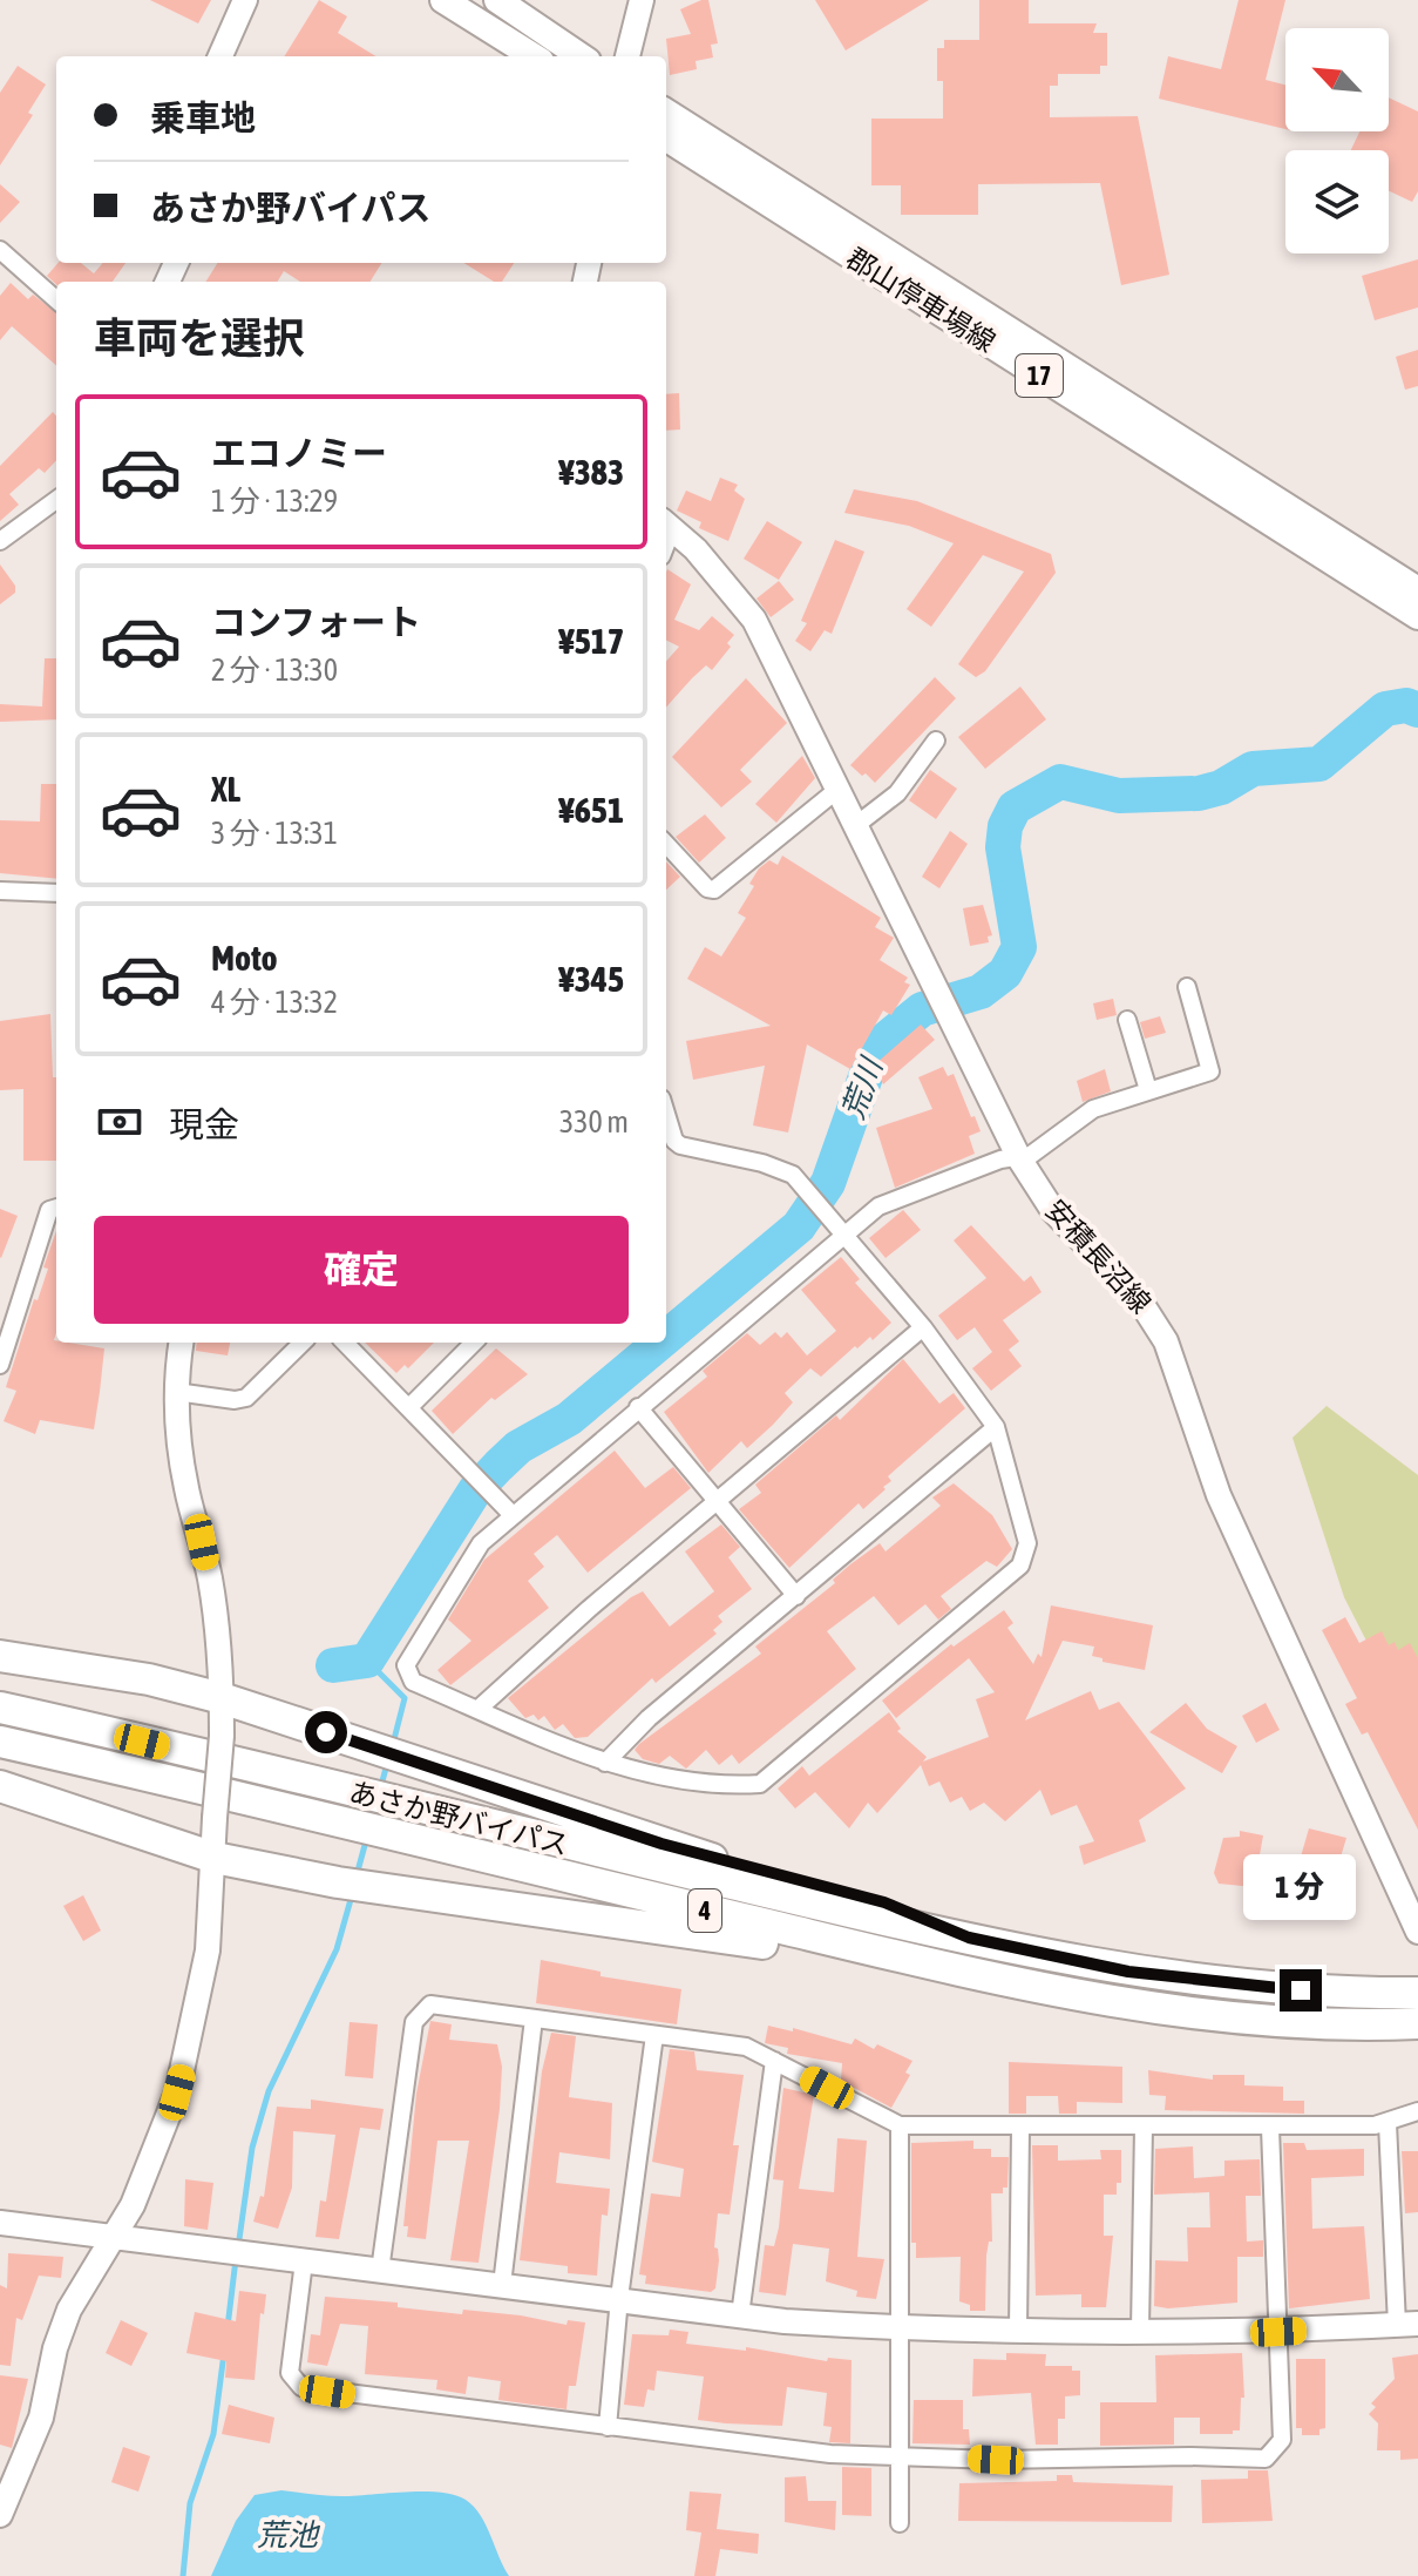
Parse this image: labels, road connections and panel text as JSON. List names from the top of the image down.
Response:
{
  "streets": {
    "highway": ["あさか野バイパス", "4"],
    "main road": ["郡山停車場線", "17"],
    "street": ["安積長沼線"]
  },
  "water": ["荒川", "荒池"],
  "north": "top left",
  "page": {
    "banner": ["乗車地", "あさか野バイパス"],
    "heading": "車両を選択",
    "list": [
      {
        "name": "エコノミー",
        "note": "1 分 · 13:29",
        "value": "¥383"
      },
      {
        "name": "コンフォート",
        "note": "2 分 · 13:30",
        "value": "¥517"
      },
      {
        "name": "XL",
        "note": "3 分 · 13:31",
        "value": "¥651"
      },
      {
        "name": "Moto",
        "note": "4 分 · 13:32",
        "value": "¥345"
      }
    ],
    "pay": ["現金", "330 m"],
    "buttons": "確定",
    "bubble": "1 分"
  }
}
